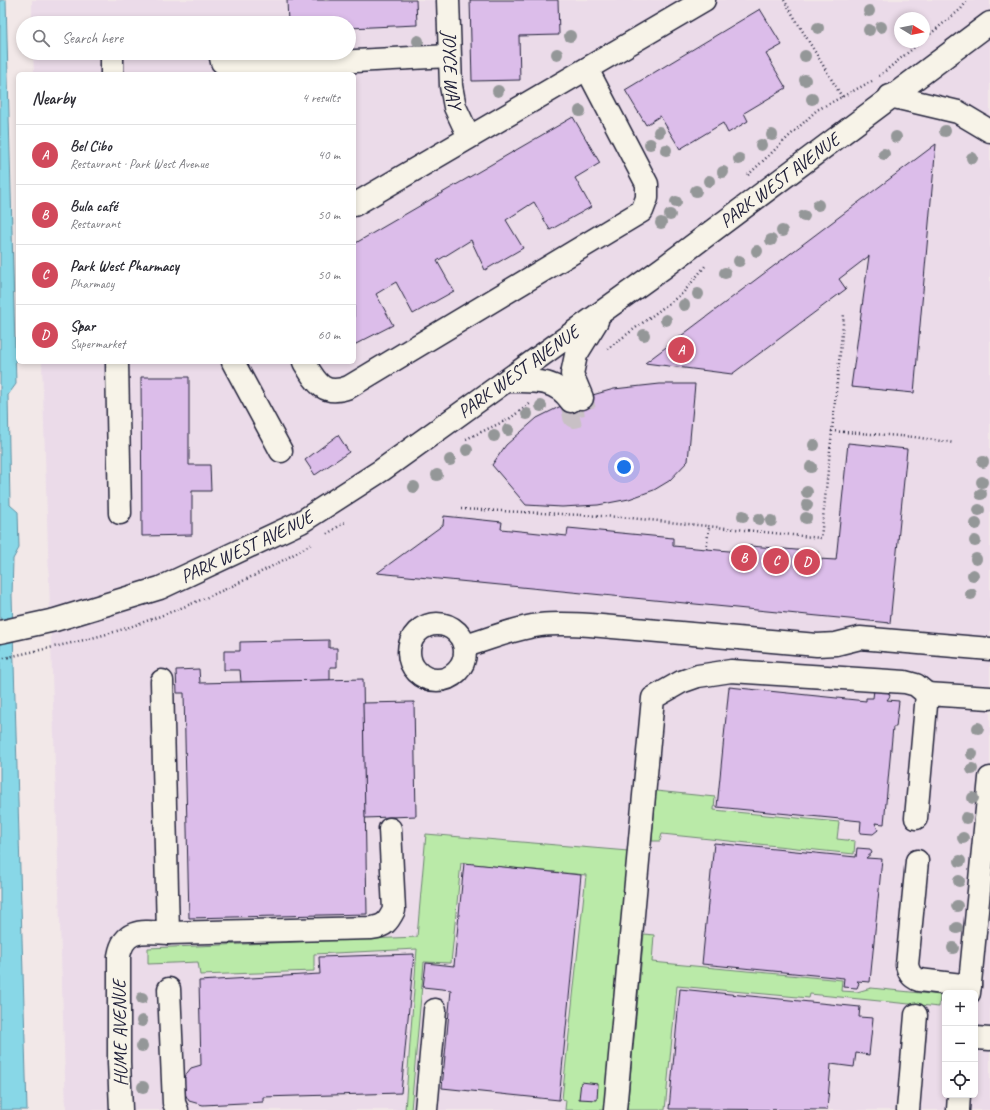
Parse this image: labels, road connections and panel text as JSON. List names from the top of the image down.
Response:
{
  "streets": {
    "street": ["JOYCE WAY", "PARK WEST AVENUE", "HUME AVENUE"]
  },
  "north": "right",
  "page": {
    "search": "Search here",
    "heading": ["Nearby", "4 results"],
    "list": [
      {
        "mark": "A",
        "name": "Bel Cibo",
        "note": "Restaurant · Park West Avenue",
        "value": "40 m"
      },
      {
        "mark": "B",
        "name": "Bula café",
        "note": "Restaurant",
        "value": "50 m"
      },
      {
        "mark": "C",
        "name": "Park West Pharmacy",
        "note": "Pharmacy",
        "value": "50 m"
      },
      {
        "mark": "D",
        "name": "Spar",
        "note": "Supermarket",
        "value": "60 m"
      }
    ],
    "pins": [
      "A",
      "B",
      "C",
      "D"
    ],
    "map_buttons": ["+", "−"]
  }
}
